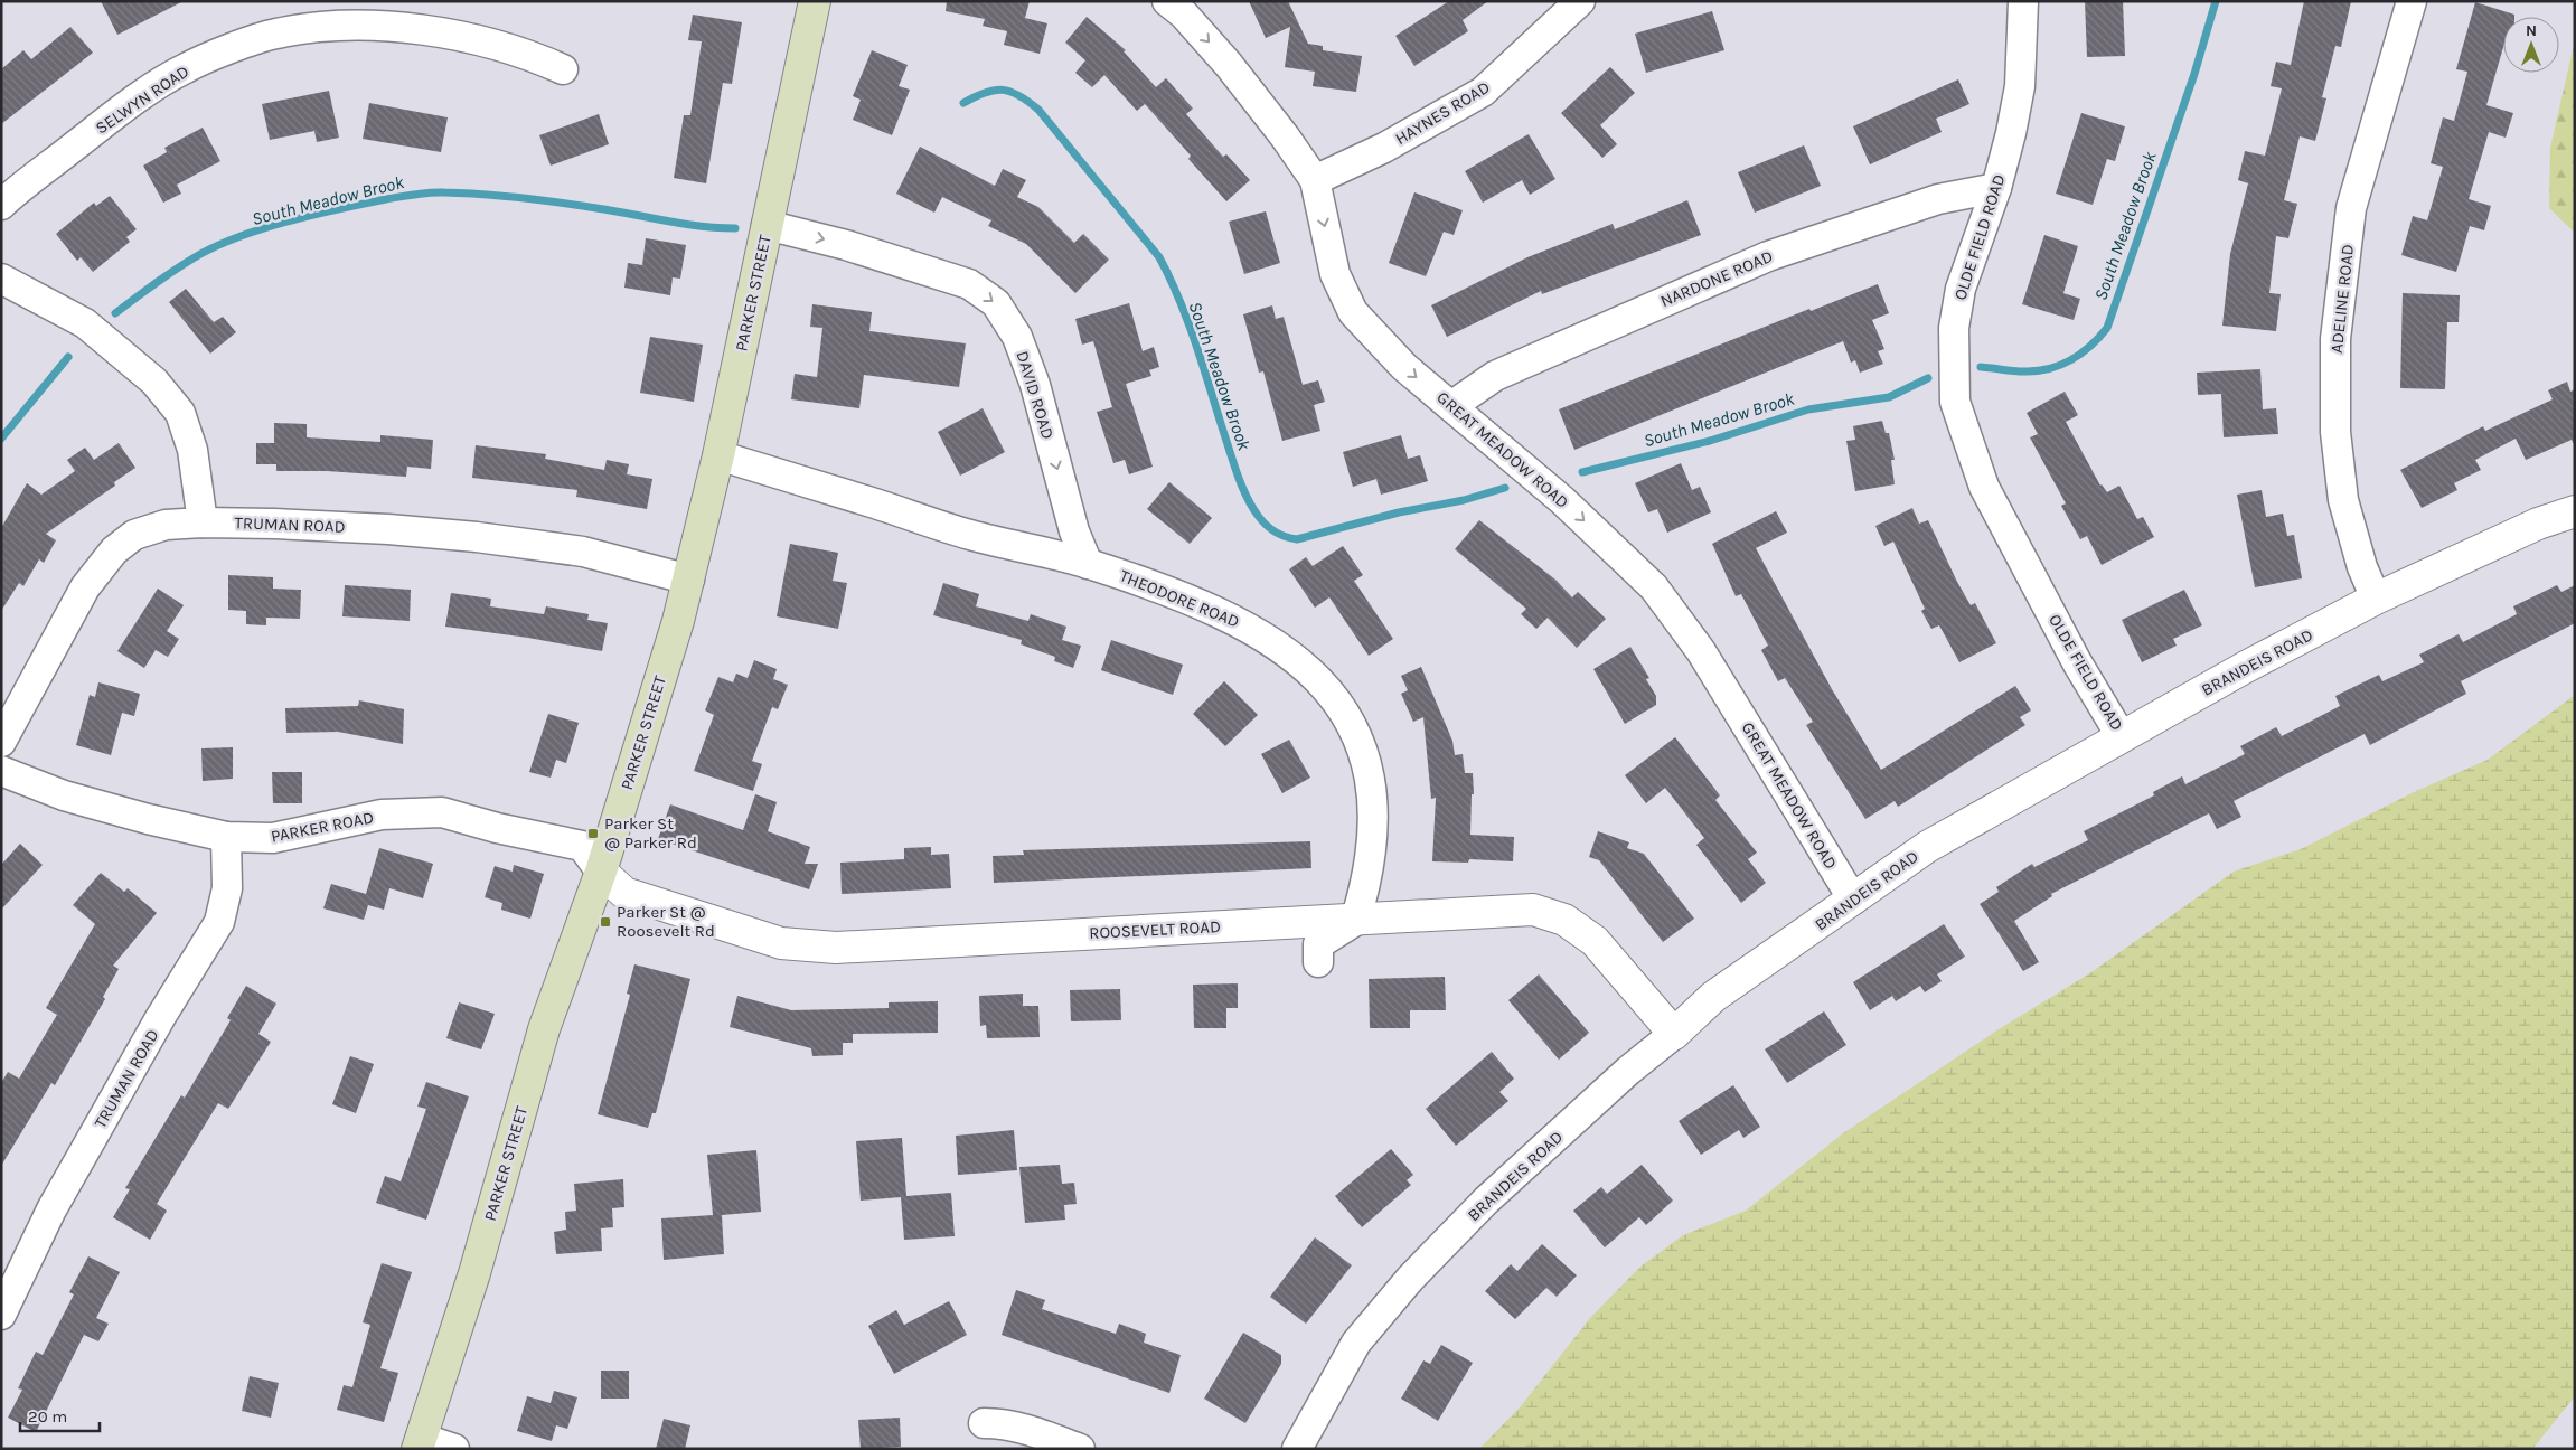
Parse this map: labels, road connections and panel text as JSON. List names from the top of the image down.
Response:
{
  "streets": {
    "main road": ["PARKER STREET"],
    "street": [
      "SELWYN ROAD",
      "HAYNES ROAD",
      "OLDE FIELD ROAD",
      "NARDONE ROAD",
      "ADELINE ROAD",
      "DAVID ROAD",
      "GREAT MEADOW ROAD",
      "TRUMAN ROAD",
      "THEODORE ROAD",
      "BRANDEIS ROAD",
      "PARKER ROAD",
      "ROOSEVELT ROAD"
    ]
  },
  "crossings": [
    ["HAYNES ROAD", "GREAT MEADOW ROAD"],
    ["OLDE FIELD ROAD", "NARDONE ROAD"],
    ["OLDE FIELD ROAD", "BRANDEIS ROAD"],
    ["NARDONE ROAD", "GREAT MEADOW ROAD"],
    ["PARKER STREET", "DAVID ROAD"],
    ["PARKER STREET", "TRUMAN ROAD"],
    ["PARKER STREET", "THEODORE ROAD"],
    ["PARKER STREET", "PARKER ROAD"],
    ["PARKER STREET", "ROOSEVELT ROAD"],
    ["ADELINE ROAD", "BRANDEIS ROAD"],
    ["DAVID ROAD", "THEODORE ROAD"],
    ["GREAT MEADOW ROAD", "BRANDEIS ROAD"],
    ["TRUMAN ROAD", "PARKER ROAD"],
    ["THEODORE ROAD", "ROOSEVELT ROAD"],
    ["BRANDEIS ROAD", "ROOSEVELT ROAD"],
    ["PARKER ROAD", "ROOSEVELT ROAD"]
  ],
  "one_way": ["DAVID ROAD", "GREAT MEADOW ROAD"],
  "water": ["South Meadow Brook"],
  "places": {
    "transit": ["Parker St @ Parker Rd", "Parker St @ Roosevelt Rd"]
  },
  "scale_bar": "20 m",
  "north": "top"
}
